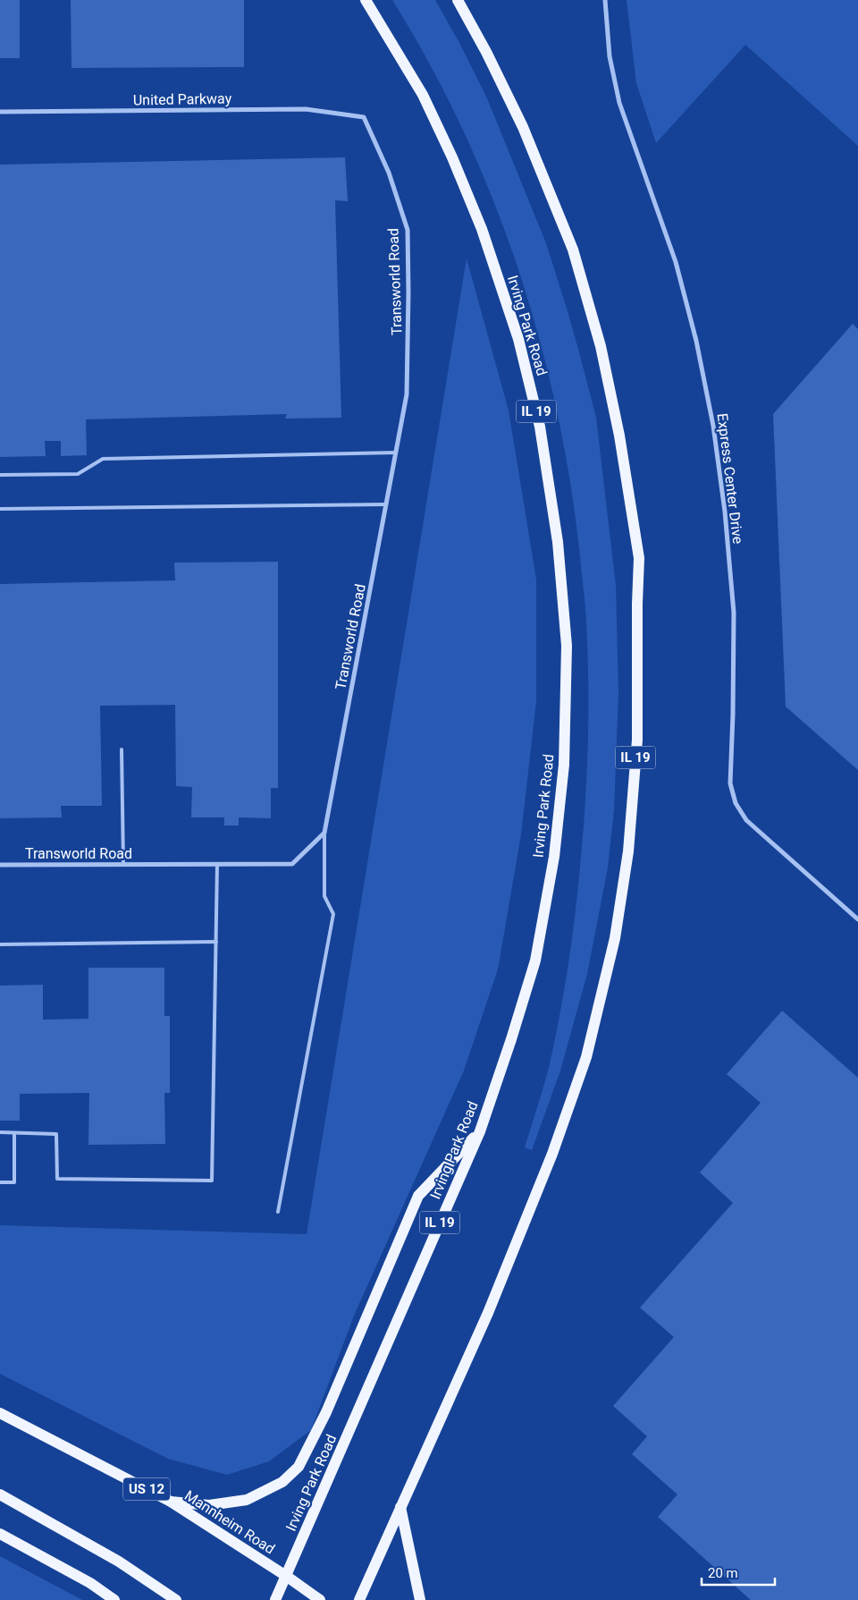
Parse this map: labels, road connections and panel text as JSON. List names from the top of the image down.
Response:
{
  "streets": {
    "main road": [
      "Irving Park Road",
      "IL 19",
      "US 12",
      "Mannheim Road"
    ],
    "street": ["United Parkway", "Transworld Road", "Express Center Drive"]
  },
  "crossings": [
    ["United Parkway", "Transworld Road"],
    ["Irving Park Road", "Mannheim Road"]
  ],
  "scale_bar": "20 m"
}
